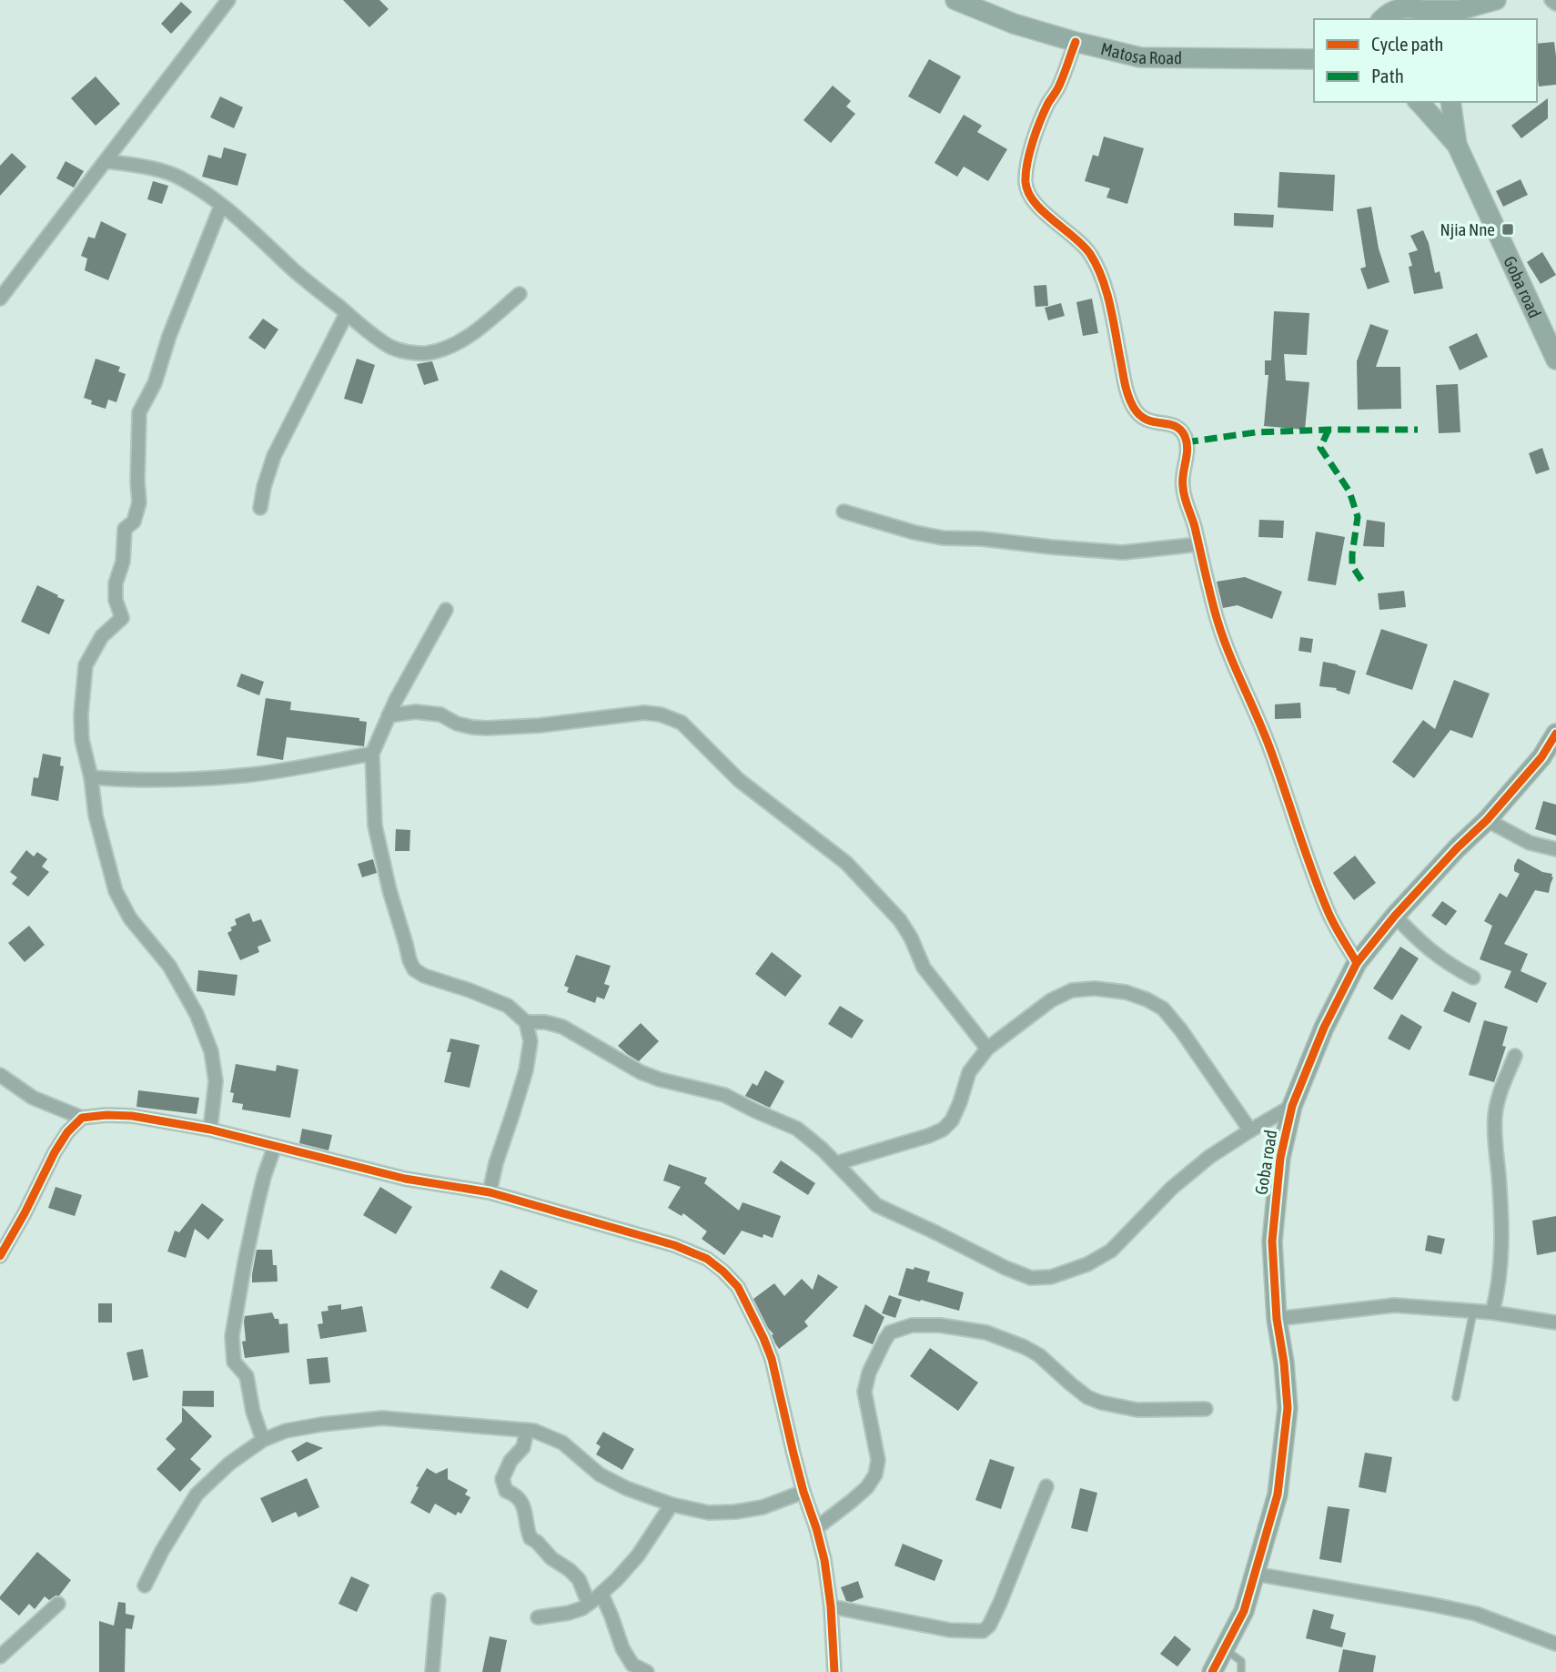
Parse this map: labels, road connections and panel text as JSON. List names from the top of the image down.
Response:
{
  "streets": {
    "street": ["Matosa Road", "Goba road"]
  },
  "places": {
    "transit": ["Njia Nne"]
  },
  "legend": ["Cycle path", "Path"]
}
